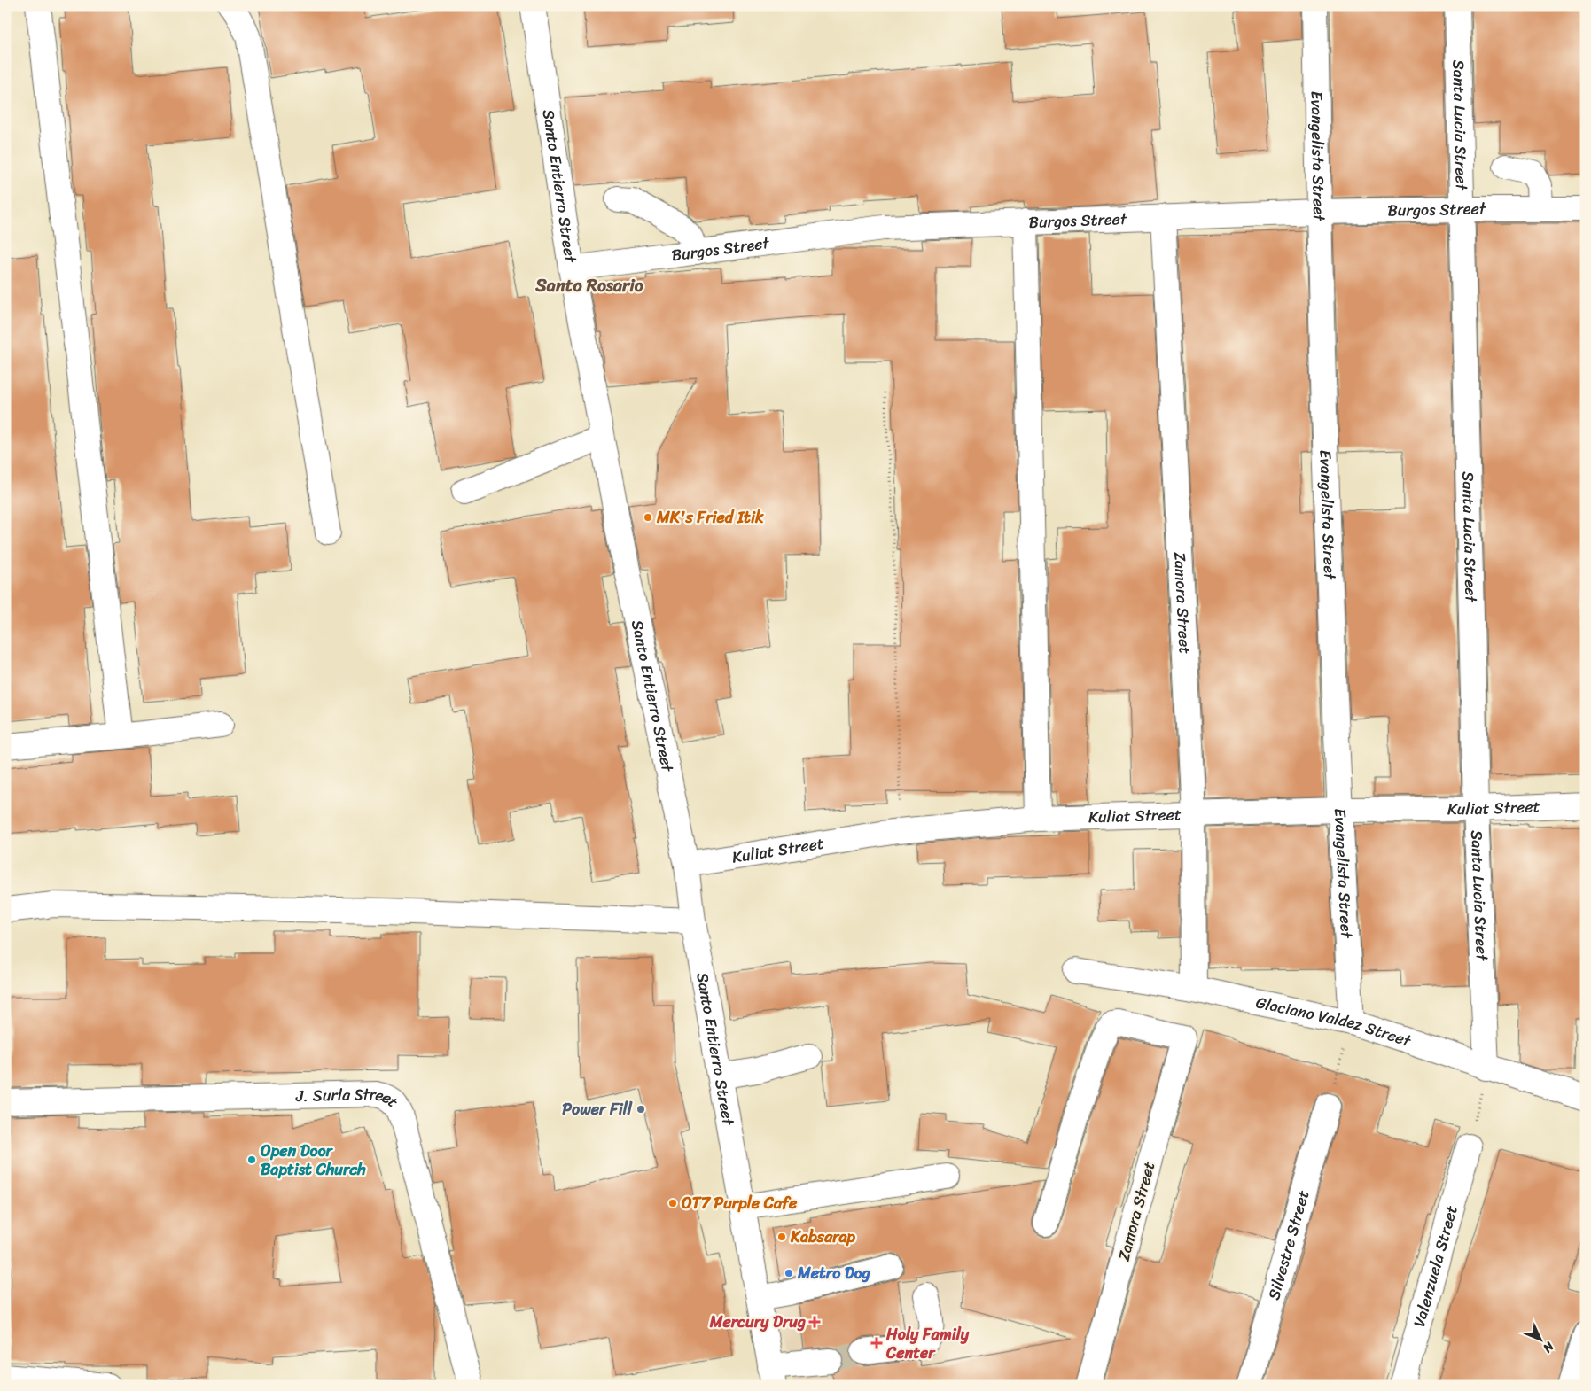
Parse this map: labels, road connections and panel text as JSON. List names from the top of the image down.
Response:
{
  "streets": {
    "street": [
      "Santa Lucia Street",
      "Evangelista Street",
      "Santo Entierro Street",
      "Burgos Street",
      "Zamora Street",
      "Kuliat Street",
      "Glaciano Valdez Street",
      "J. Surla Street",
      "Silvestre Street",
      "Valenzuela Street"
    ]
  },
  "crossings": [
    ["Santa Lucia Street", "Burgos Street"],
    ["Santa Lucia Street", "Kuliat Street"],
    ["Santa Lucia Street", "Glaciano Valdez Street"],
    ["Evangelista Street", "Burgos Street"],
    ["Evangelista Street", "Kuliat Street"],
    ["Evangelista Street", "Glaciano Valdez Street"],
    ["Santo Entierro Street", "Burgos Street"],
    ["Santo Entierro Street", "Kuliat Street"],
    ["Burgos Street", "Zamora Street"],
    ["Zamora Street", "Kuliat Street"],
    ["Zamora Street", "Glaciano Valdez Street"]
  ],
  "districts": ["Santo Rosario"],
  "places": {
    "other": [
      "MK's Fried Itik",
      "Power Fill",
      "Open Door Baptist Church",
      "OT7 Purple Cafe",
      "Kabsarap",
      "Metro Dog"
    ],
    "health": ["Mercury Drug", "Holy Family Center"]
  },
  "north": "bottom right"
}
